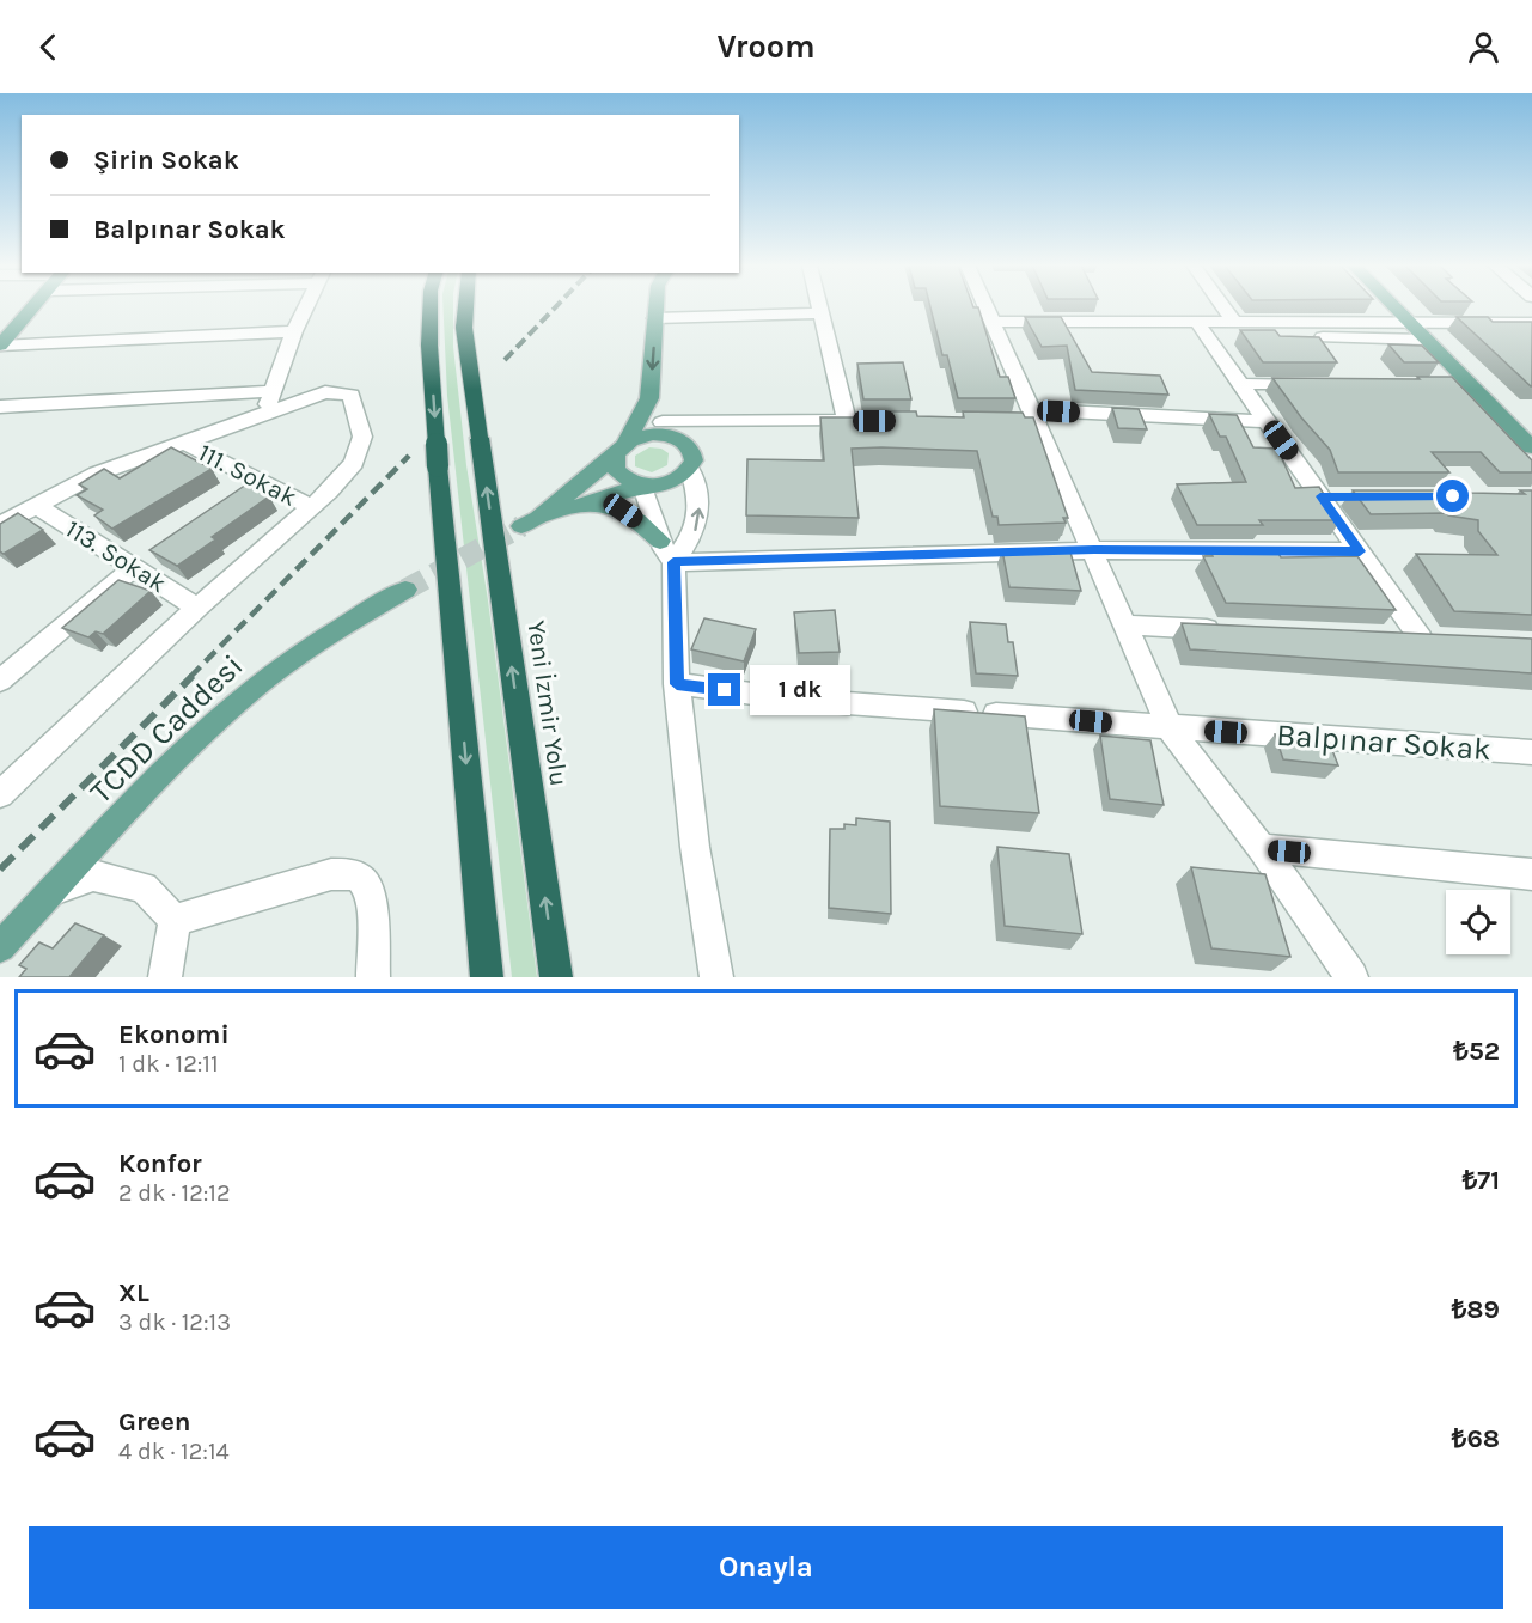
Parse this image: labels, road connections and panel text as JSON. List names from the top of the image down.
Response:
{
  "streets": {
    "highway": ["Yeni İzmir Yolu"],
    "main road": ["TCDD Caddesi"],
    "street": ["111. Sokak", "113. Sokak", "Balpınar Sokak"]
  },
  "page": {
    "header": "Vroom",
    "banner": ["Şirin Sokak", "Balpınar Sokak"],
    "bubble": "1 dk",
    "list": [
      {
        "name": "Ekonomi",
        "note": "1 dk · 12:11",
        "value": "₺52"
      },
      {
        "name": "Konfor",
        "note": "2 dk · 12:12",
        "value": "₺71"
      },
      {
        "name": "XL",
        "note": "3 dk · 12:13",
        "value": "₺89"
      },
      {
        "name": "Green",
        "note": "4 dk · 12:14",
        "value": "₺68"
      }
    ],
    "buttons": "Onayla"
  }
}
